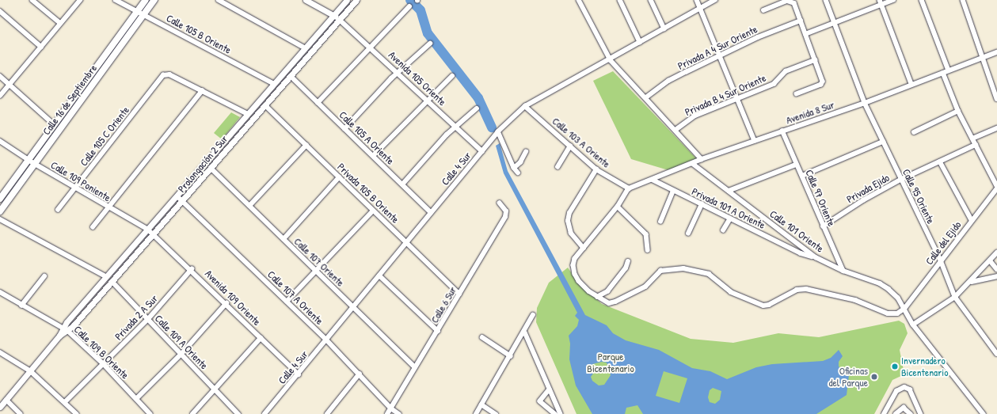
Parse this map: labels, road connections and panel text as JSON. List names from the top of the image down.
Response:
{
  "streets": {
    "main road": ["Calle 16 de Septiembre"],
    "street": [
      "Calle 105 B Oriente",
      "Privada A 4 Sur Oriente",
      "Avenida 105 Oriente",
      "Privada B 4 Sur Oriente",
      "Avenida 8 Sur",
      "Calle 105 C Oriente",
      "Calle 105 A Oriente",
      "Calle 103 A Oriente",
      "Prolongación 2 Sur",
      "Calle 4 Sur",
      "Calle 109 Poniente",
      "Privada Ejido",
      "Privada 105 B Oriente",
      "Calle 95 Oriente",
      "Calle 97 Oriente",
      "Privada 101 A Oriente",
      "Calle 101 Oriente",
      "Calle del Ejido",
      "Calle 107 Oriente",
      "Avenida 109 Oriente",
      "Calle 107 A Oriente",
      "Calle 6 Sur",
      "Privada 2 A Sur",
      "Calle 109 A Oriente",
      "Calle 109 B Oriente"
    ]
  },
  "crossings": [
    ["Calle 105 B Oriente", "Calle 16 de Septiembre"],
    ["Calle 105 B Oriente", "Prolongación 2 Sur"],
    ["Avenida 105 Oriente", "Prolongación 2 Sur"],
    ["Avenida 105 Oriente", "Calle 4 Sur"],
    ["Calle 16 de Septiembre", "Calle 109 Poniente"],
    ["Avenida 8 Sur", "Calle 103 A Oriente"],
    ["Avenida 8 Sur", "Calle 95 Oriente"],
    ["Avenida 8 Sur", "Calle 97 Oriente"],
    ["Avenida 8 Sur", "Privada 101 A Oriente"],
    ["Avenida 8 Sur", "Calle 101 Oriente"],
    ["Calle 105 C Oriente", "Calle 109 Poniente"],
    ["Calle 105 A Oriente", "Prolongación 2 Sur"],
    ["Calle 105 A Oriente", "Calle 4 Sur"],
    ["Calle 103 A Oriente", "Calle 4 Sur"],
    ["Prolongación 2 Sur", "Calle 109 Poniente"],
    ["Prolongación 2 Sur", "Privada 105 B Oriente"],
    ["Prolongación 2 Sur", "Calle 107 Oriente"],
    ["Prolongación 2 Sur", "Avenida 109 Oriente"],
    ["Prolongación 2 Sur", "Calle 107 A Oriente"],
    ["Prolongación 2 Sur", "Calle 109 A Oriente"],
    ["Prolongación 2 Sur", "Calle 109 B Oriente"],
    ["Calle 4 Sur", "Privada 105 B Oriente"],
    ["Calle 4 Sur", "Calle 107 Oriente"],
    ["Calle 4 Sur", "Avenida 109 Oriente"],
    ["Calle 4 Sur", "Calle 107 A Oriente"],
    ["Calle 109 Poniente", "Avenida 109 Oriente"],
    ["Privada Ejido", "Calle 95 Oriente"],
    ["Privada Ejido", "Calle 97 Oriente"],
    ["Privada 105 B Oriente", "Calle 6 Sur"],
    ["Calle 95 Oriente", "Calle del Ejido"],
    ["Calle 97 Oriente", "Calle 101 Oriente"],
    ["Privada 101 A Oriente", "Calle 101 Oriente"],
    ["Calle 101 Oriente", "Calle del Ejido"],
    ["Calle 107 Oriente", "Calle 6 Sur"],
    ["Avenida 109 Oriente", "Privada 2 A Sur"],
    ["Calle 107 A Oriente", "Calle 6 Sur"],
    ["Privada 2 A Sur", "Calle 109 A Oriente"],
    ["Privada 2 A Sur", "Calle 109 B Oriente"]
  ],
  "parks": ["Parque Bicentenario"],
  "places": ["Invernadero Bicentenario", "Oficinas del Parque"]
}
